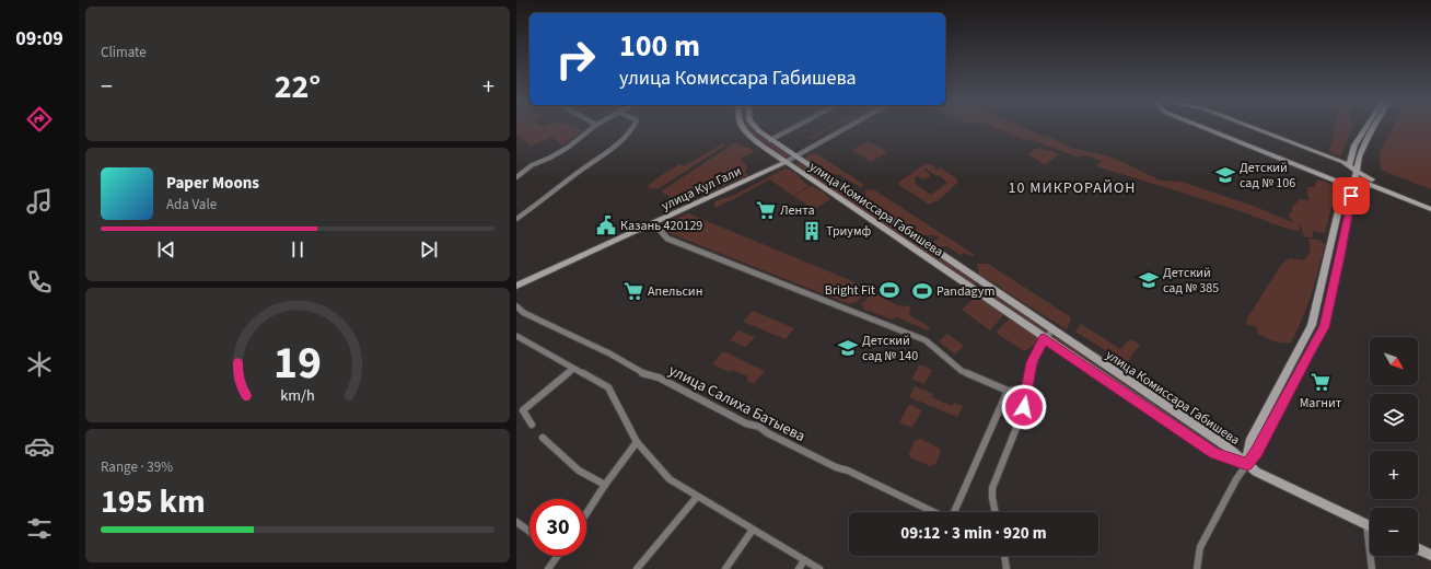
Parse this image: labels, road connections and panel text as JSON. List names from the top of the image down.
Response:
{
  "streets": {
    "street": ["улица Кул Гали", "улица Комиссара Габишева", "улица Салиха Батыева"]
  },
  "crossings": [
    ["улица Кул Гали", "улица Комиссара Габишева"]
  ],
  "districts": ["10 МИКРОРАЙОН"],
  "places": {
    "school or university": ["Детский сад № 106", "Детский сад № 385", "Детский сад № 140"],
    "supermarket": ["Лента", "Апельсин", "Магнит"],
    "public building": ["Казань 420129"],
    "building": ["Триумф"],
    "sports": ["Bright Fit", "Pandagym"]
  },
  "north": "bottom right",
  "page": {
    "tabs": "09:09",
    "tile": [
      "Climate",
      ["Range · 39%", "195 km"]
    ],
    "turn": ["100 m", "улица Комиссара Габишева"],
    "heat": ["−", "22°", "+"],
    "song": ["Paper Moons", "Ada Vale"],
    "map_buttons": ["+", "−"],
    "limit": "30",
    "trip": "09:12 · 3 min · 920 m",
    "gauge": ["19", "km/h"]
  }
}
